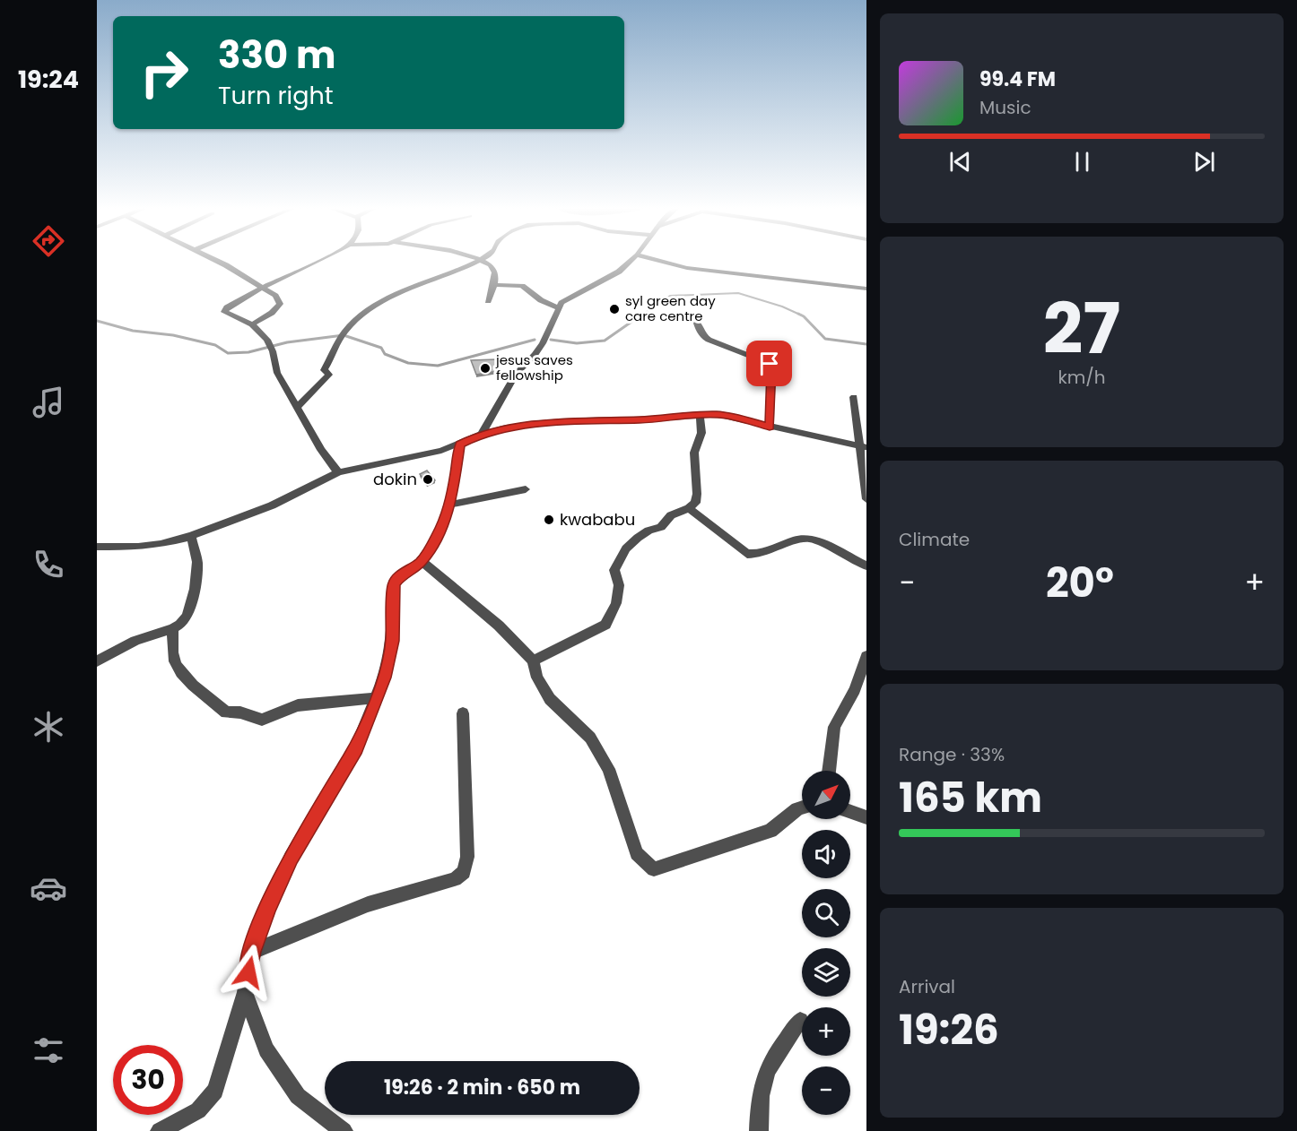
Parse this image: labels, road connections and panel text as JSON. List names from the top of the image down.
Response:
{
  "places": [
    "syl green day care centre",
    "jesus saves fellowship",
    "dokin",
    "kwababu"
  ],
  "north": "top right",
  "page": {
    "tabs": "19:24",
    "turn": ["330 m", "Turn right"],
    "song": ["99.4 FM", "Music"],
    "tile": [
      ["27", "km/h"],
      "Climate",
      ["Range · 33%", "165 km"],
      ["Arrival", "19:26"]
    ],
    "heat": ["−", "20°", "+"],
    "map_buttons": ["+", "−"],
    "limit": "30",
    "trip": "19:26 · 2 min · 650 m"
  }
}
